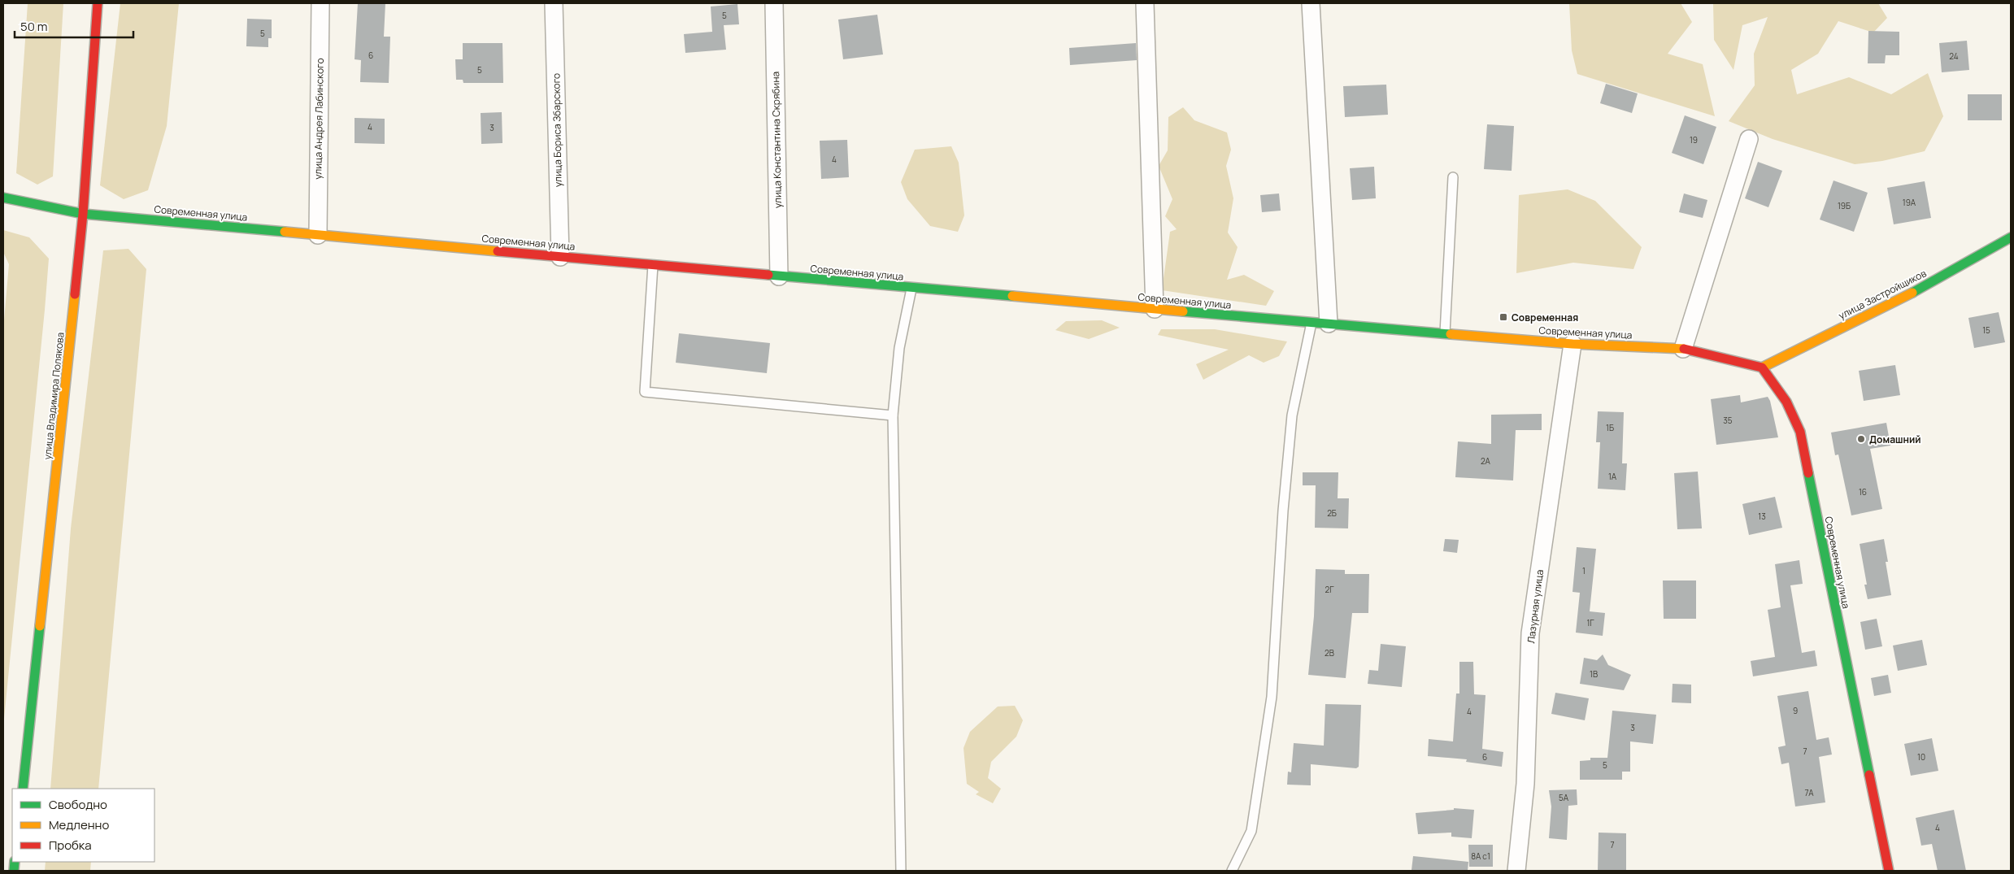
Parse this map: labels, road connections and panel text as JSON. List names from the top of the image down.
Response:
{
  "streets": {
    "street": [
      "улица Андрея Лабинского",
      "улица Бориса Збарского",
      "улица Константина Скрябина",
      "Современная улица",
      "улица Застройщиков",
      "улица Владимира Полякова",
      "Лазурная улица"
    ]
  },
  "crossings": [
    ["улица Андрея Лабинского", "Современная улица"],
    ["улица Бориса Збарского", "Современная улица"],
    ["улица Константина Скрябина", "Современная улица"],
    ["Современная улица", "улица Застройщиков"],
    ["Современная улица", "улица Владимира Полякова"],
    ["Современная улица", "Лазурная улица"]
  ],
  "places": {
    "transit": ["Современная"],
    "other": ["Домашний"]
  },
  "house_numbers": [
    "5",
    "5",
    "6",
    "24",
    "5",
    "4",
    "3",
    "19",
    "4",
    "19А",
    "19Б",
    "15",
    "35",
    "1Б",
    "2А",
    "1А",
    "16",
    "2Б",
    "13",
    "1",
    "2Г",
    "1Г",
    "2В",
    "1В",
    "9",
    "4",
    "3",
    "7",
    "6",
    "10",
    "5",
    "7А",
    "5А",
    "4",
    "7",
    "8А с1"
  ],
  "legend": ["Свободно", "Медленно", "Пробка"],
  "scale_bar": "50 m"
}
